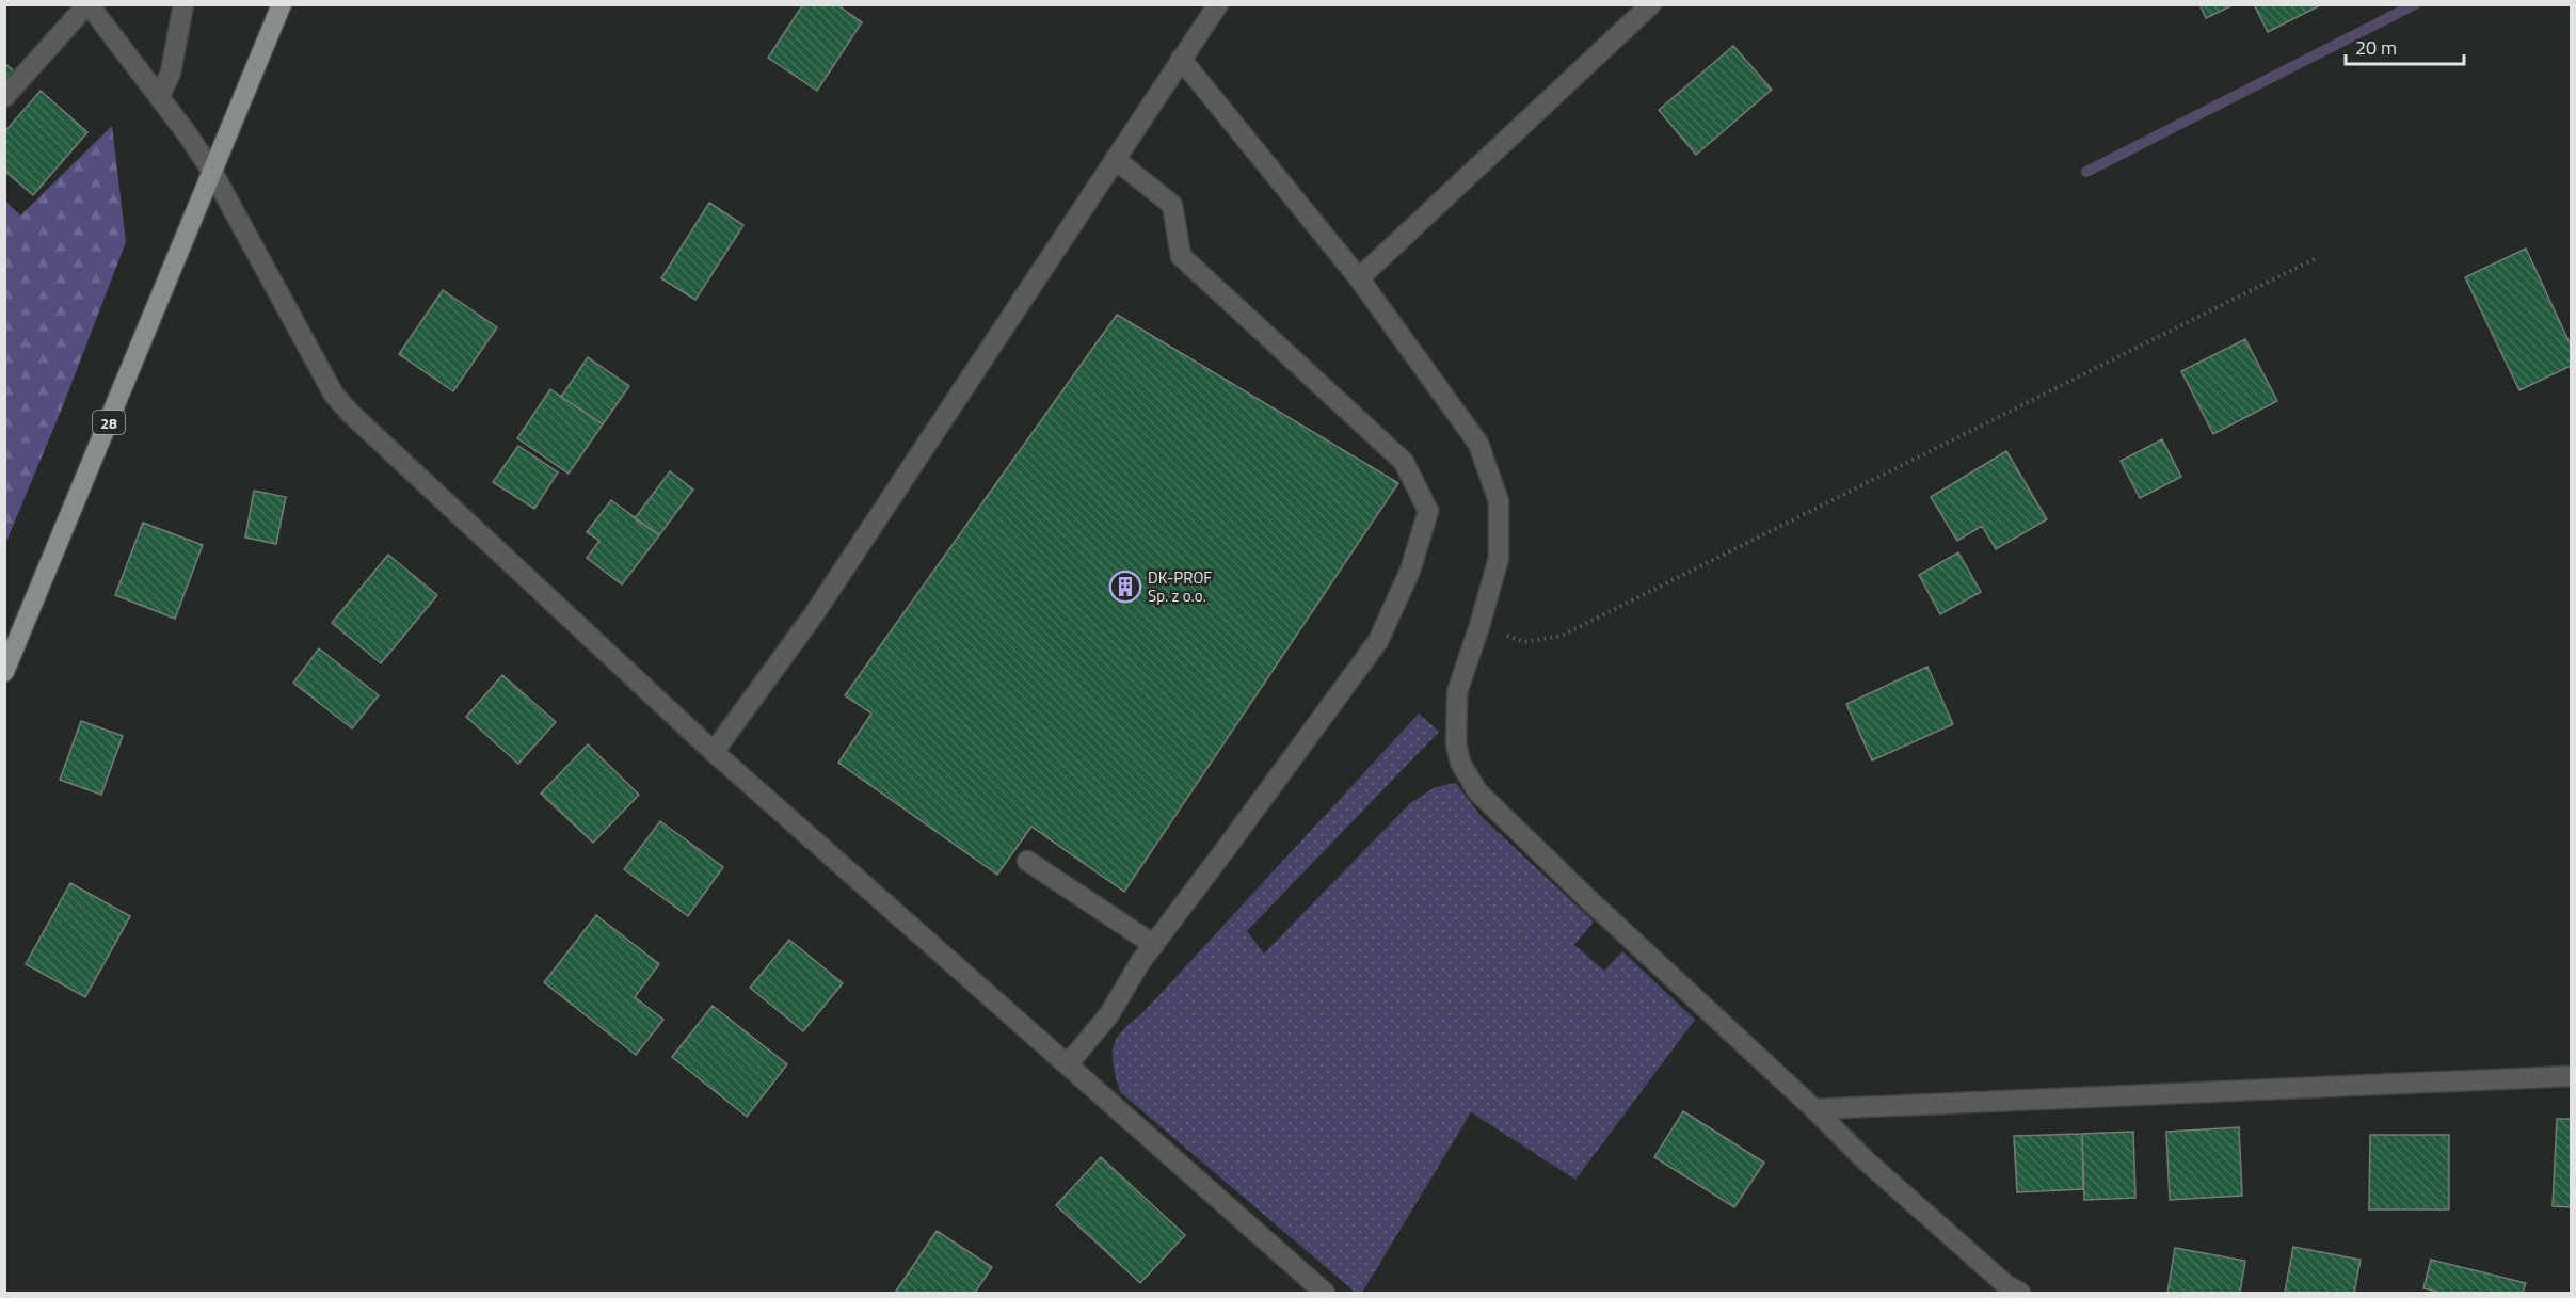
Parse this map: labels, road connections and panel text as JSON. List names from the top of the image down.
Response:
{
  "streets": {
    "main road": ["28"]
  },
  "places": {
    "building": ["DK-PROF Sp. z o.o."]
  },
  "scale_bar": "20 m"
}
